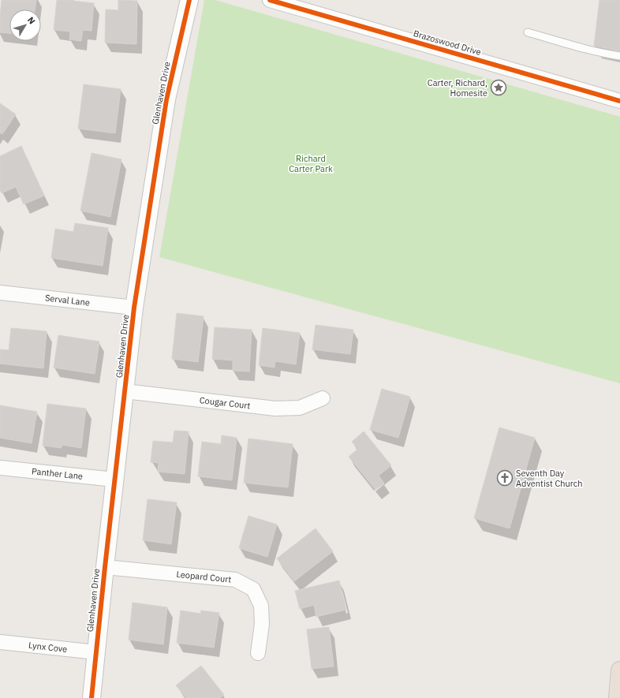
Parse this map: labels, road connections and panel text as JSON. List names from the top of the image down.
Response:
{
  "streets": {
    "street": [
      "Brazoswood Drive",
      "Glenhaven Drive",
      "Serval Lane",
      "Cougar Court",
      "Panther Lane",
      "Leopard Court",
      "Lynx Cove"
    ]
  },
  "crossings": [
    ["Glenhaven Drive", "Serval Lane"],
    ["Glenhaven Drive", "Cougar Court"],
    ["Glenhaven Drive", "Panther Lane"],
    ["Glenhaven Drive", "Leopard Court"],
    ["Glenhaven Drive", "Lynx Cove"]
  ],
  "parks": ["Richard Carter Park"],
  "places": {
    "place": ["Carter, Richard, Homesite"],
    "church": ["Seventh Day Adventist Church"]
  },
  "north": "top right"
}
